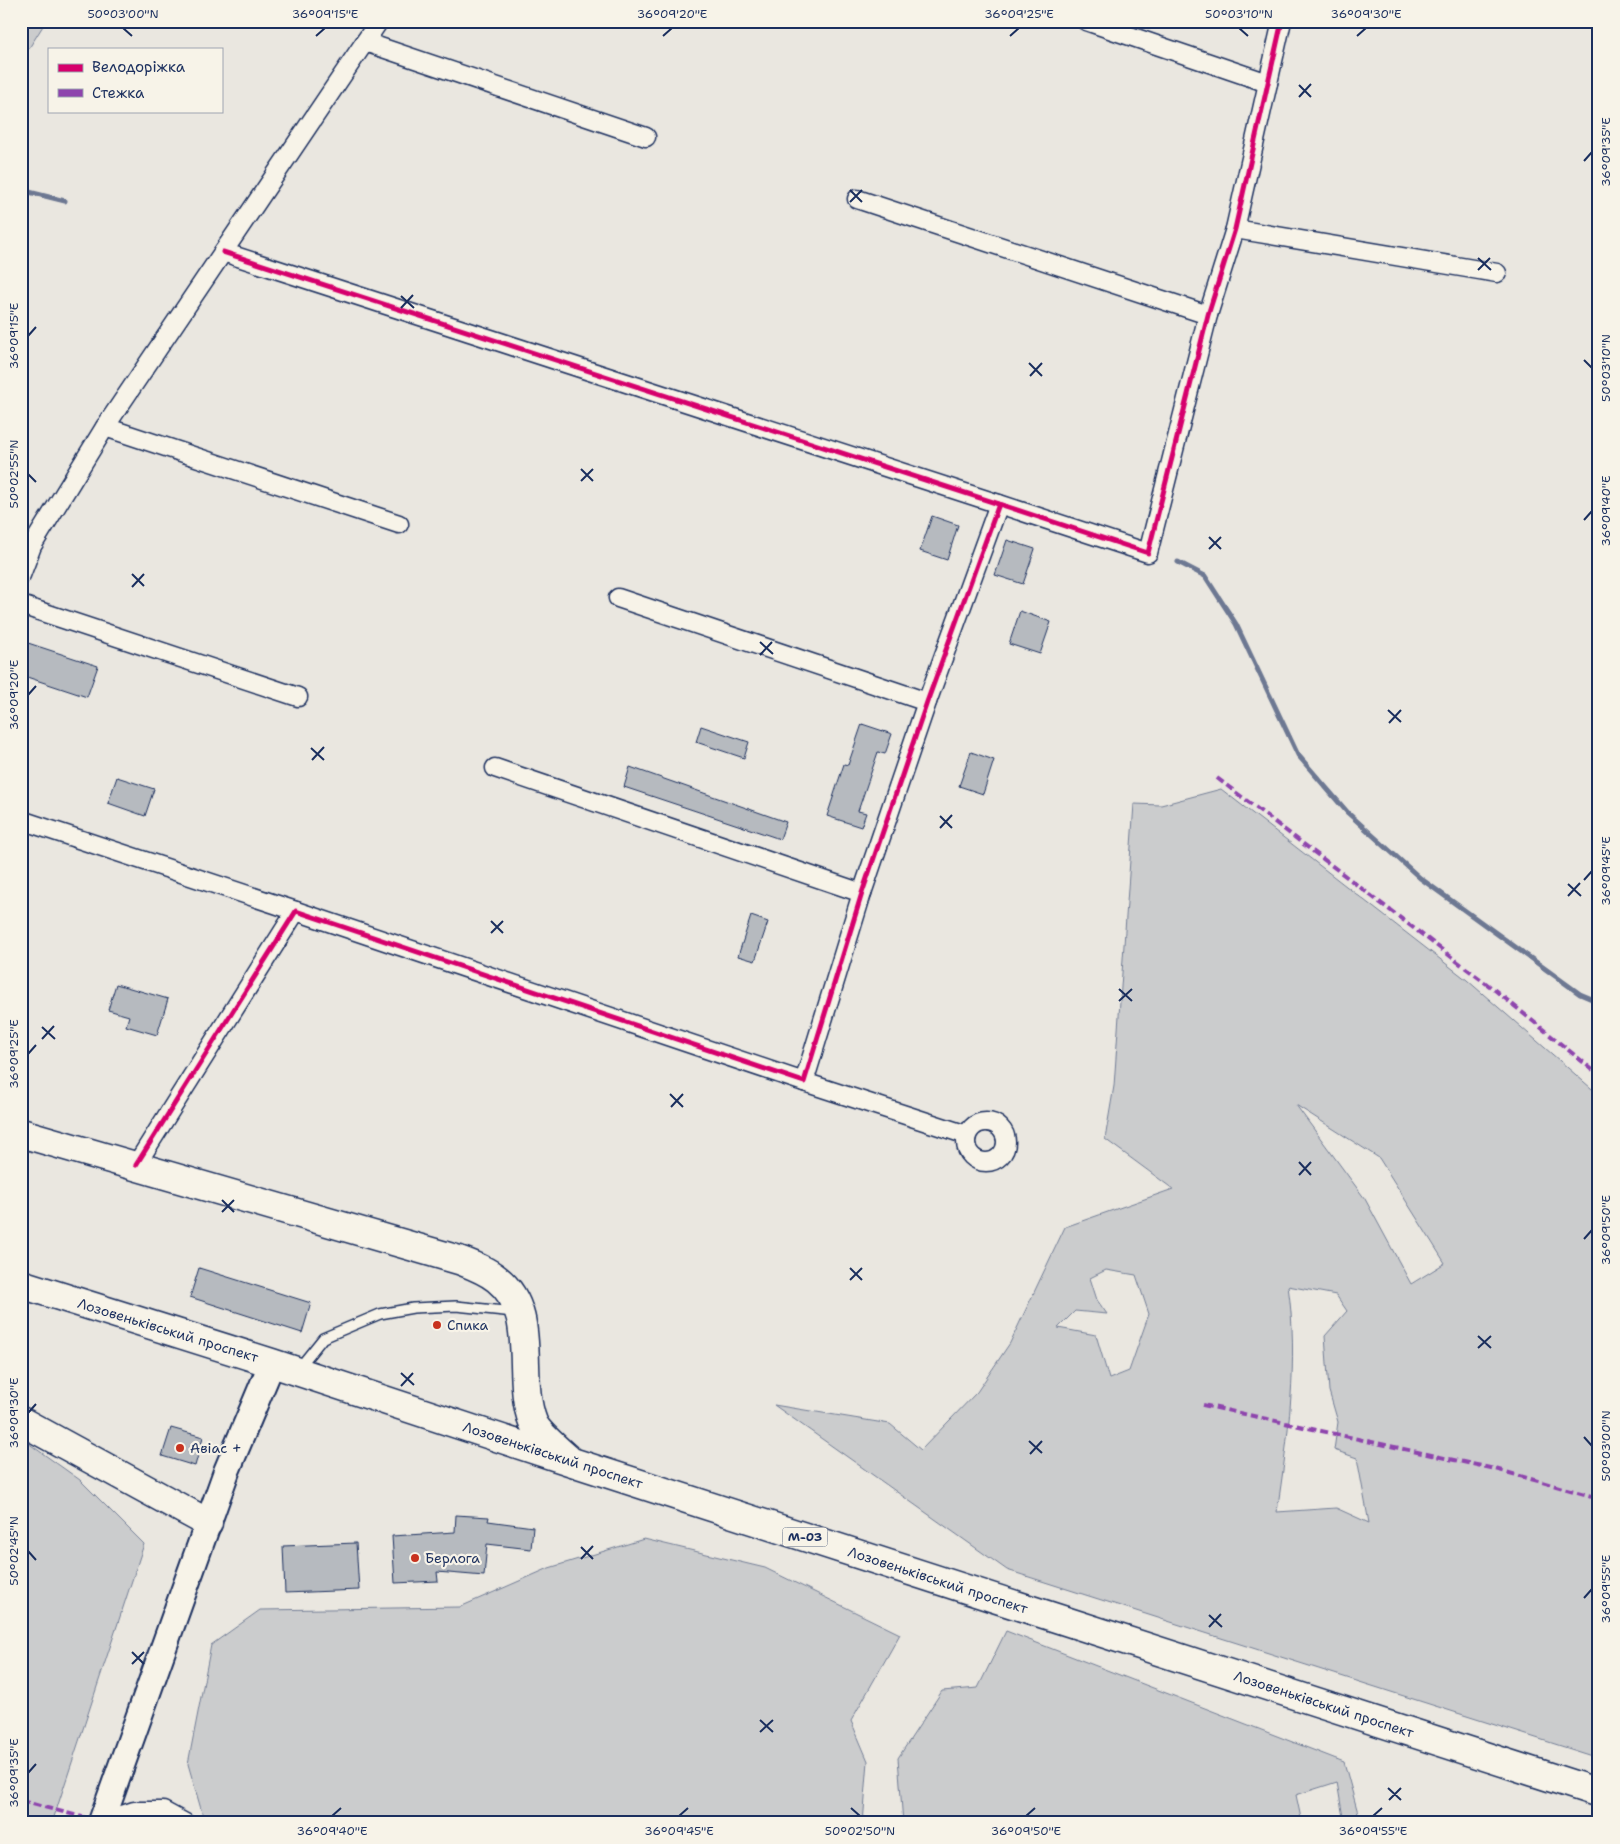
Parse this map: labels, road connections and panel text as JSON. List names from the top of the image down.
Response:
{
  "streets": {
    "highway": ["Лозовеньківський проспект", "М-03"]
  },
  "places": ["Спика", "Авiас +", "Берлога"],
  "legend": ["Велодоріжка", "Стежка"],
  "coordinates": [
    "50°03'00\"N",
    "36°09'15\"E",
    "36°09'20\"E",
    "36°09'25\"E",
    "50°03'10\"N",
    "36°09'30\"E",
    "36°09'35\"E",
    "50°02'55\"N",
    "36°09'40\"E",
    "36°09'45\"E",
    "36°09'50\"E",
    "50°02'45\"N",
    "36°09'55\"E",
    "50°02'50\"N"
  ]
}
